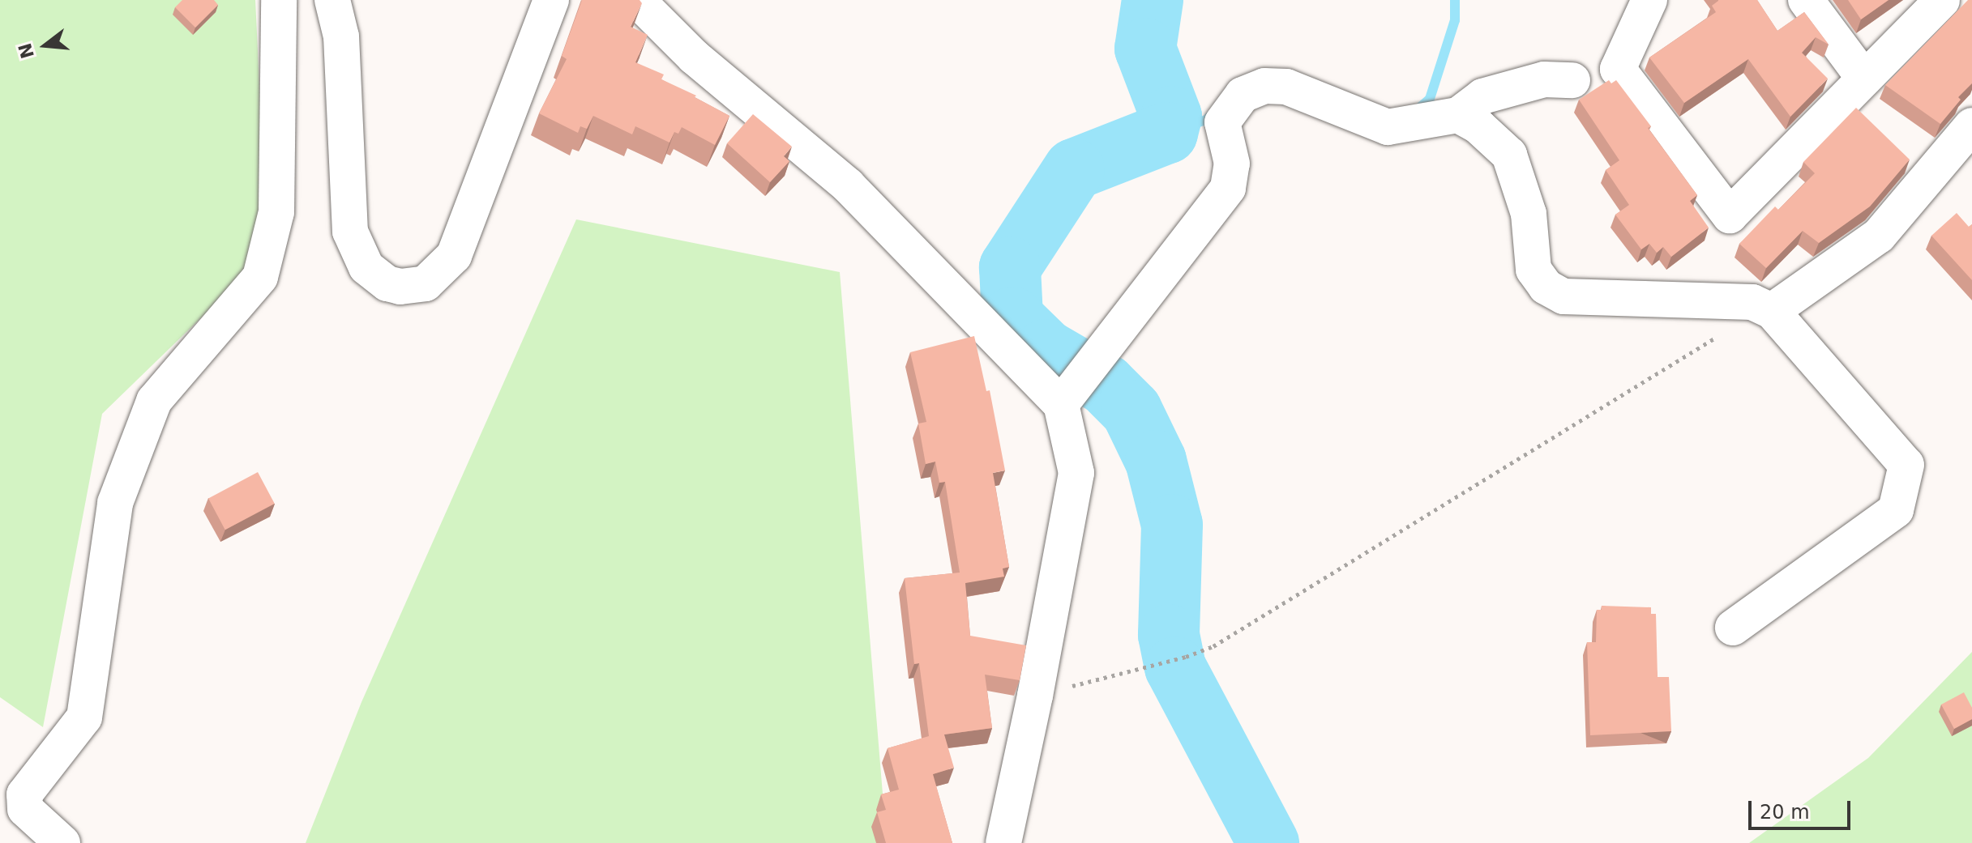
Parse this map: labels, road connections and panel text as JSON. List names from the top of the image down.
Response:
{
  "scale_bar": "20 m",
  "north": "left"
}
